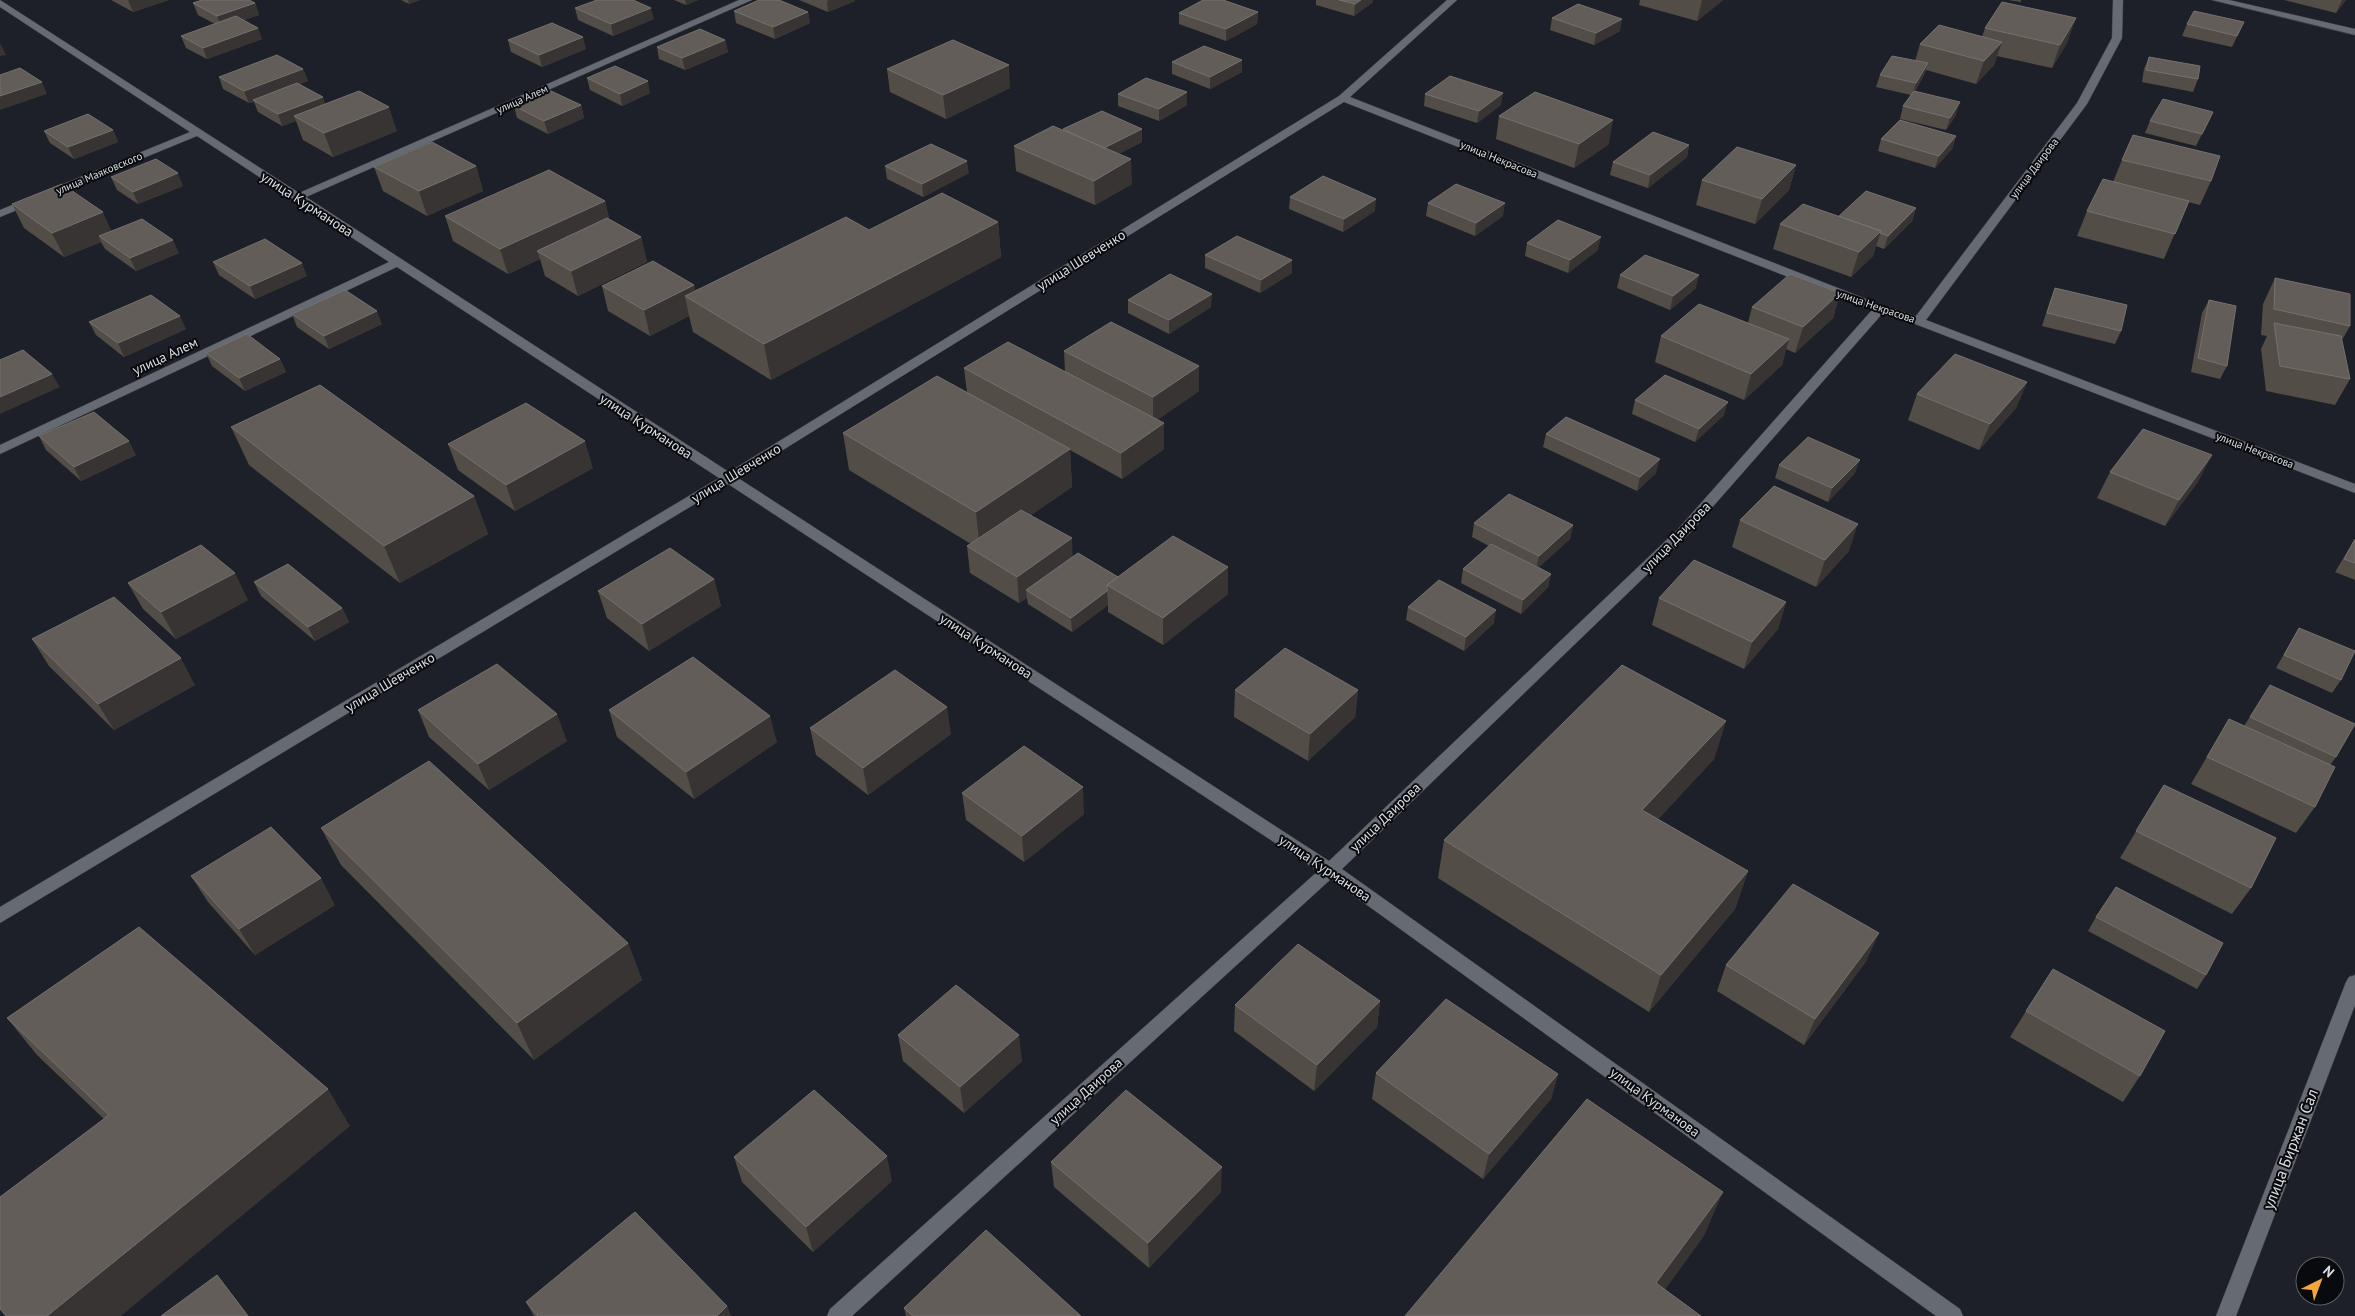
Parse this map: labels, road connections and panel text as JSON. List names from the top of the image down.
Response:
{
  "streets": {
    "street": [
      "улица Алем",
      "улица Некрасова",
      "улица Даирова",
      "улица Маяковского",
      "улица Курманова",
      "улица Шевченко",
      "улица Биржан Сал"
    ]
  },
  "crossings": [
    ["улица Алем", "улица Курманова"],
    ["улица Некрасова", "улица Даирова"],
    ["улица Некрасова", "улица Шевченко"],
    ["улица Даирова", "улица Курманова"],
    ["улица Маяковского", "улица Курманова"],
    ["улица Курманова", "улица Шевченко"]
  ],
  "north": "top right"
}
